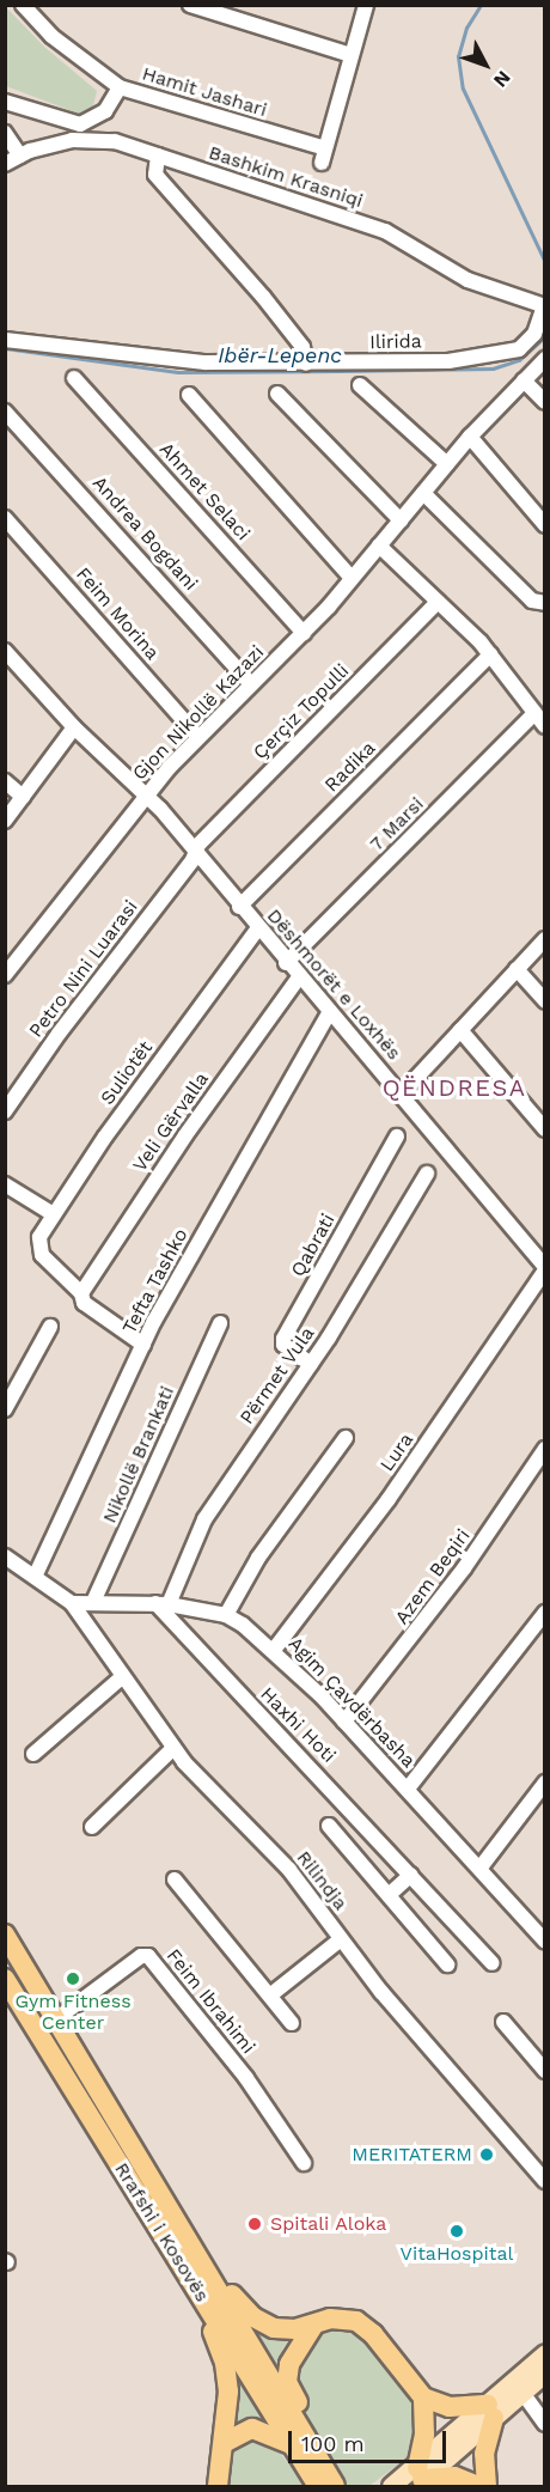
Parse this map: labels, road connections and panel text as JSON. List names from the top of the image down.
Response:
{
  "streets": {
    "highway": ["Rrafshi i Kosovës"],
    "street": [
      "Hamit Jashari",
      "Bashkim Krasniqi",
      "Ilirida",
      "Ahmet Selaci",
      "Andrea Bogdani",
      "Feim Morina",
      "Çerçiz Topulli",
      "Gjon Nikollë Kazazi",
      "Radika",
      "7 Marsi",
      "Petro Nini Luarasi",
      "Dëshmorët e Loxhës",
      "Suliotët",
      "Veli Gërvalla",
      "Qabrati",
      "Tefta Tashko",
      "Përmet Vula",
      "Lura",
      "Nikollë Brankati",
      "Azem Beqiri",
      "Agim Çavdërbasha",
      "Haxhi Hoti",
      "Rilindja",
      "Feim Ibrahimi"
    ]
  },
  "crossings": [
    ["Bashkim Krasniqi", "Ilirida"],
    ["Ahmet Selaci", "Gjon Nikollë Kazazi"],
    ["Andrea Bogdani", "Gjon Nikollë Kazazi"],
    ["Feim Morina", "Gjon Nikollë Kazazi"],
    ["Çerçiz Topulli", "Petro Nini Luarasi"],
    ["Çerçiz Topulli", "Dëshmorët e Loxhës"],
    ["Gjon Nikollë Kazazi", "Dëshmorët e Loxhës"],
    ["Radika", "Dëshmorët e Loxhës"],
    ["7 Marsi", "Dëshmorët e Loxhës"],
    ["Petro Nini Luarasi", "Dëshmorët e Loxhës"],
    ["Dëshmorët e Loxhës", "Suliotët"],
    ["Dëshmorët e Loxhës", "Veli Gërvalla"],
    ["Dëshmorët e Loxhës", "Tefta Tashko"],
    ["Dëshmorët e Loxhës", "Lura"],
    ["Suliotët", "Veli Gërvalla"],
    ["Qabrati", "Përmet Vula"],
    ["Përmet Vula", "Agim Çavdërbasha"],
    ["Përmet Vula", "Haxhi Hoti"],
    ["Lura", "Agim Çavdërbasha"],
    ["Nikollë Brankati", "Agim Çavdërbasha"],
    ["Azem Beqiri", "Agim Çavdërbasha"],
    ["Agim Çavdërbasha", "Haxhi Hoti"],
    ["Agim Çavdërbasha", "Rilindja"],
    ["Feim Ibrahimi", "Rrafshi i Kosovës"]
  ],
  "districts": ["QËNDRESA"],
  "water": ["Ibër-Lepenc"],
  "places": [
    "Gym Fitness Center",
    "MERITATERM",
    "Spitali Aloka",
    "VitaHospital"
  ],
  "scale_bar": "100 m",
  "north": "bottom right"
}
